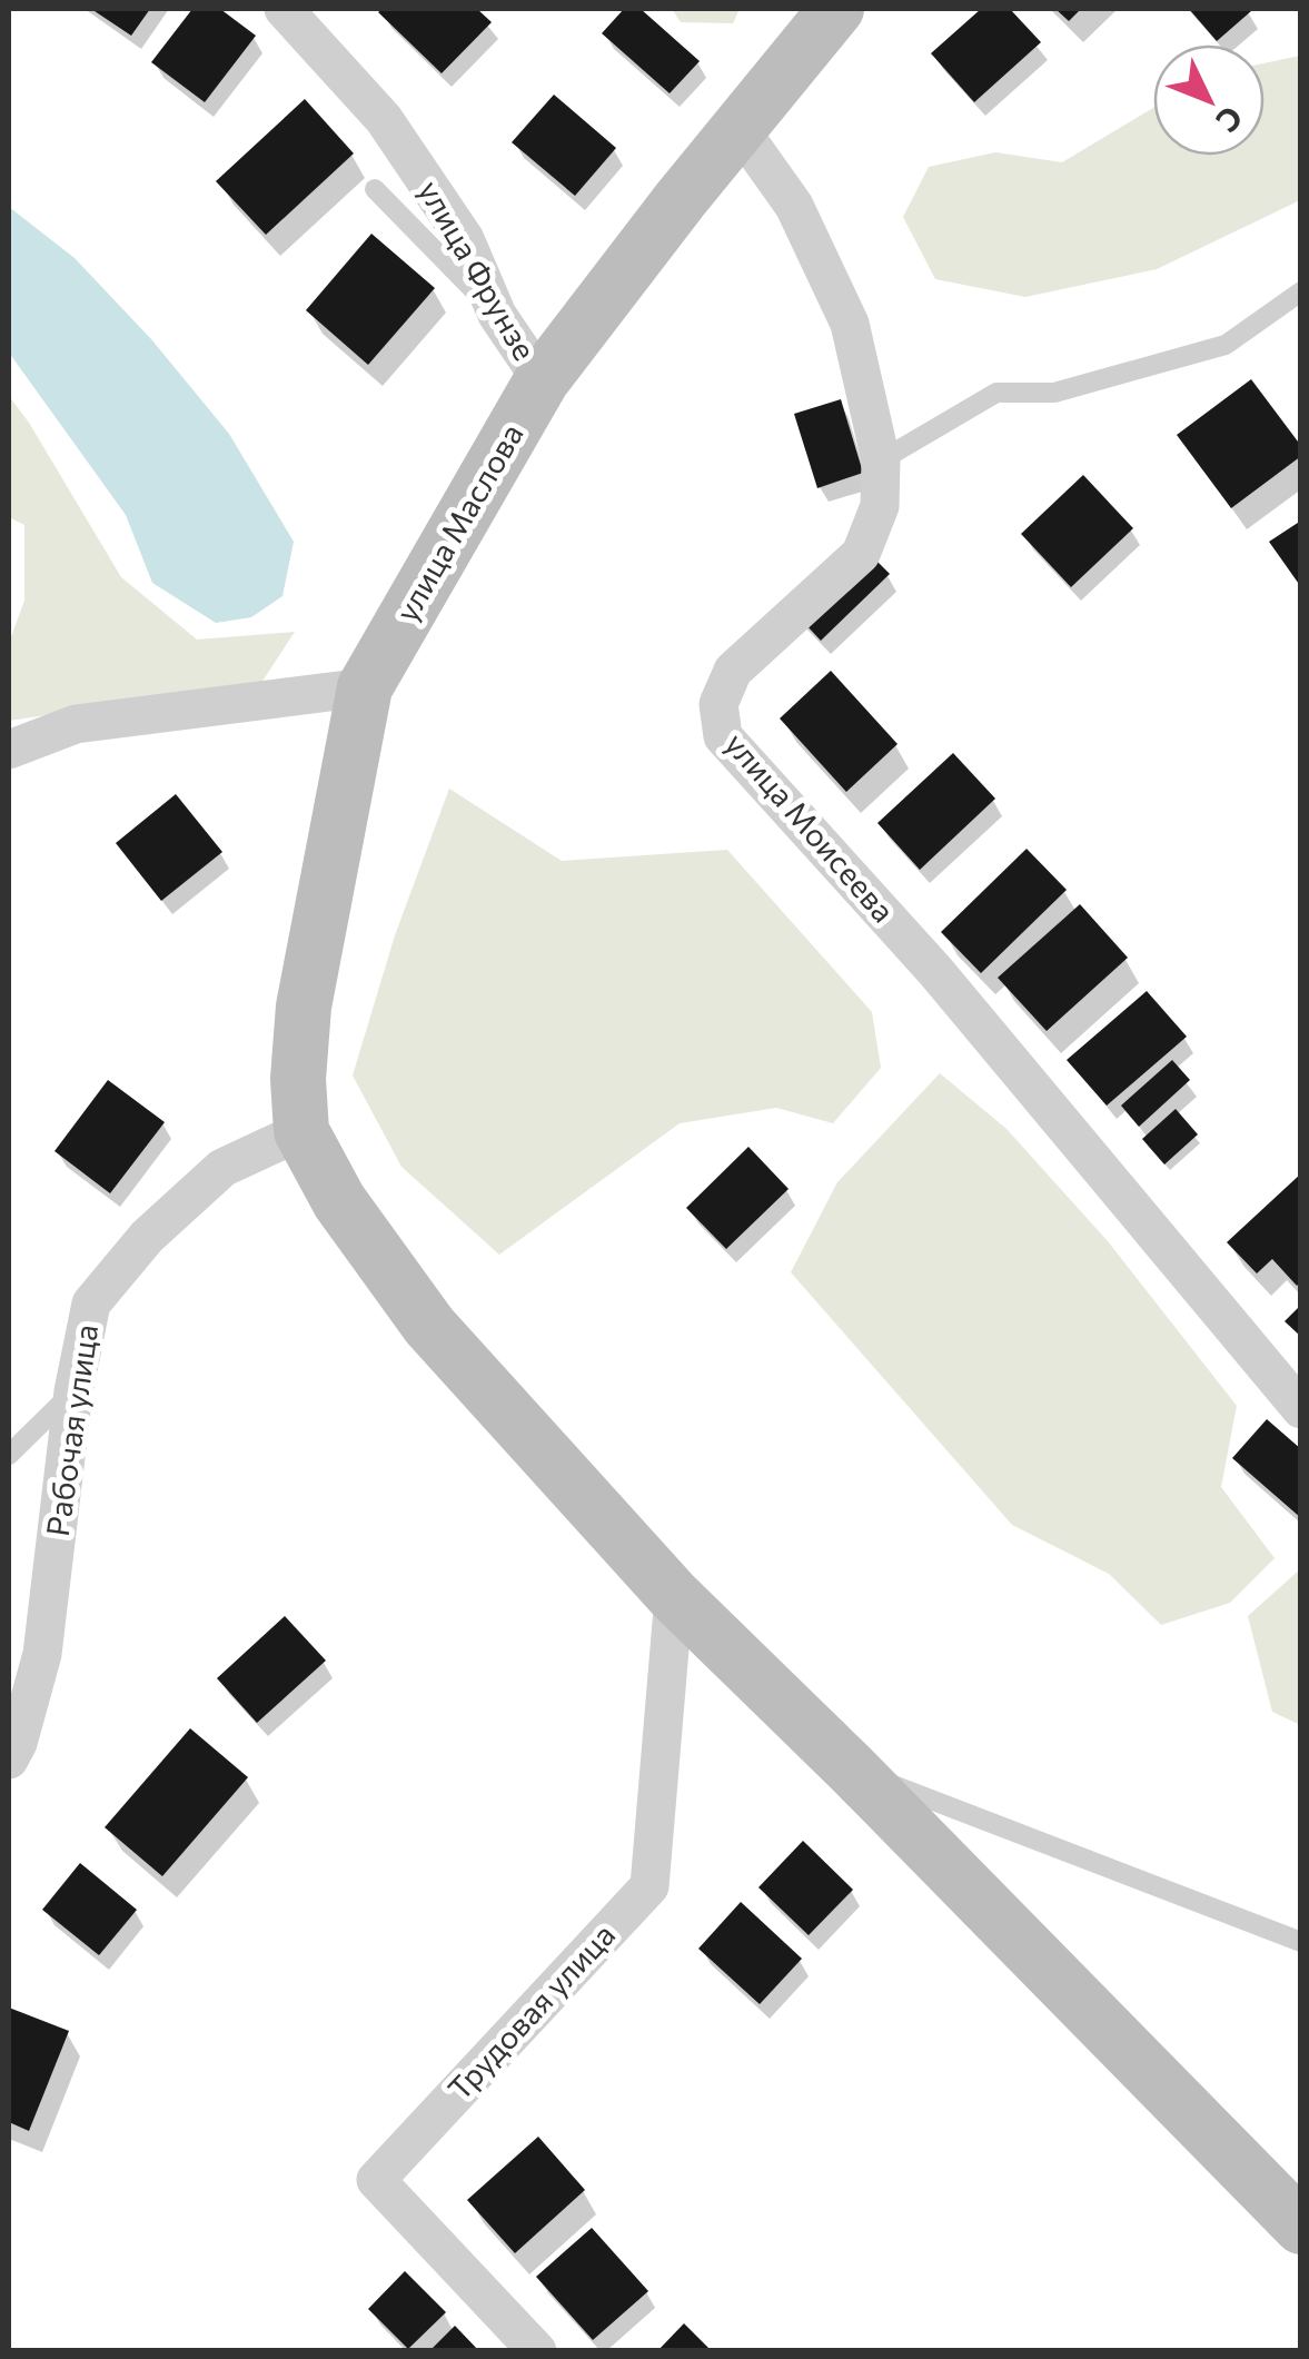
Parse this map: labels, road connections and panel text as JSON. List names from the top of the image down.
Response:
{
  "streets": {
    "main road": ["улица Маслова"],
    "street": [
      "улица Фрунзе",
      "улица Моисеева",
      "Рабочая улица",
      "Трудовая улица"
    ]
  },
  "crossings": [
    ["улица Фрунзе", "улица Маслова"],
    ["улица Маслова", "улица Моисеева"],
    ["улица Маслова", "Рабочая улица"]
  ],
  "north": "bottom right"
}
